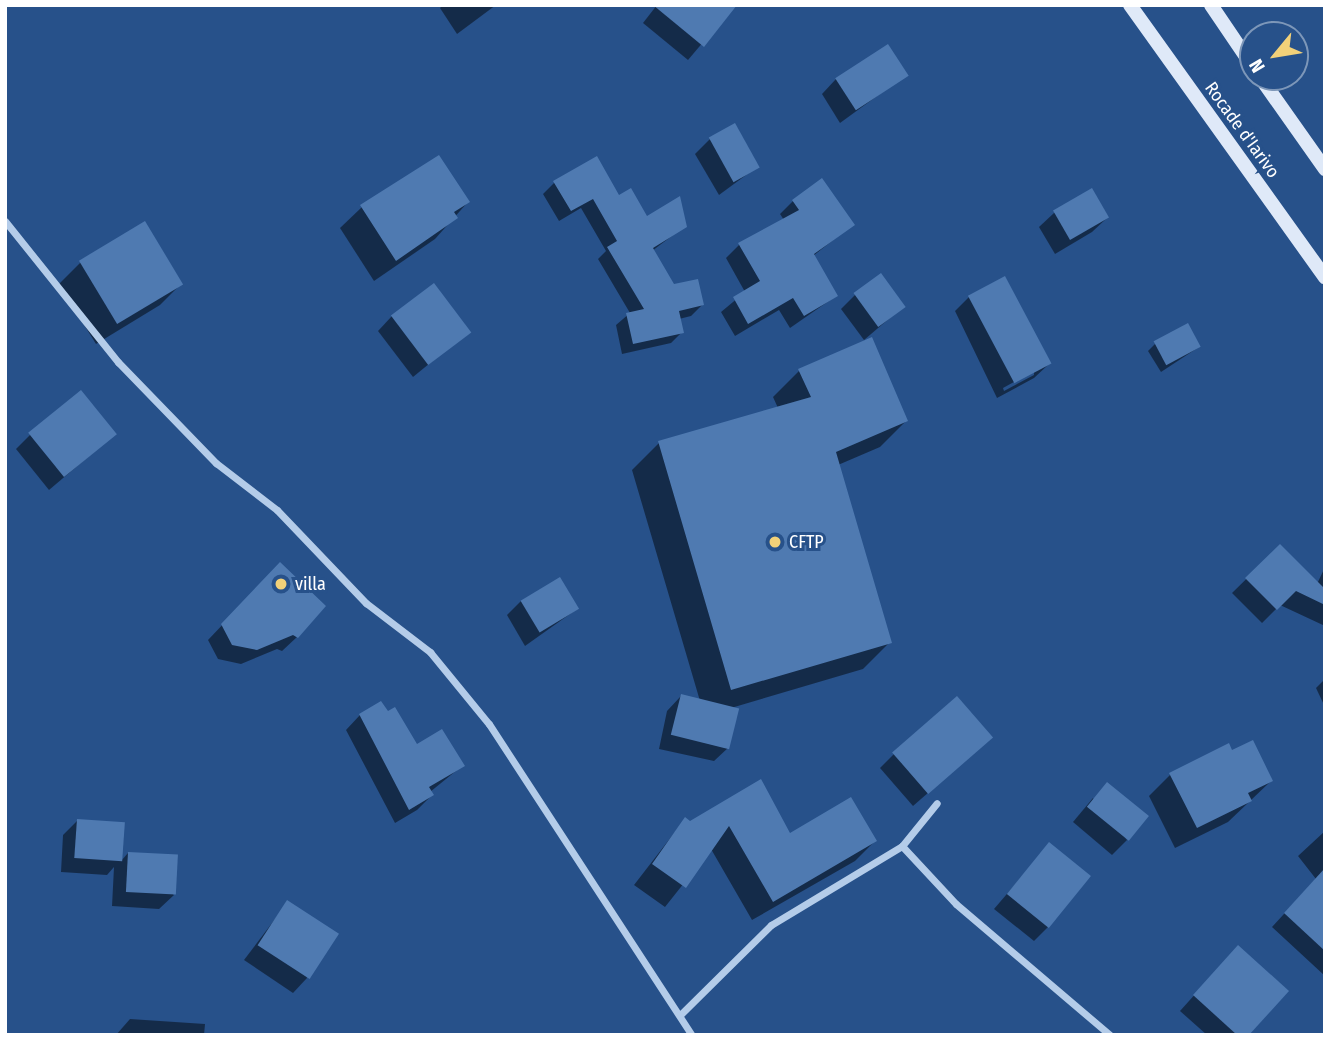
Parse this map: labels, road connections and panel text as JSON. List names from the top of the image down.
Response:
{
  "streets": {
    "main road": ["Rocade d'Iarivo"]
  },
  "places": ["CFTP", "villa"],
  "north": "bottom left"
}
